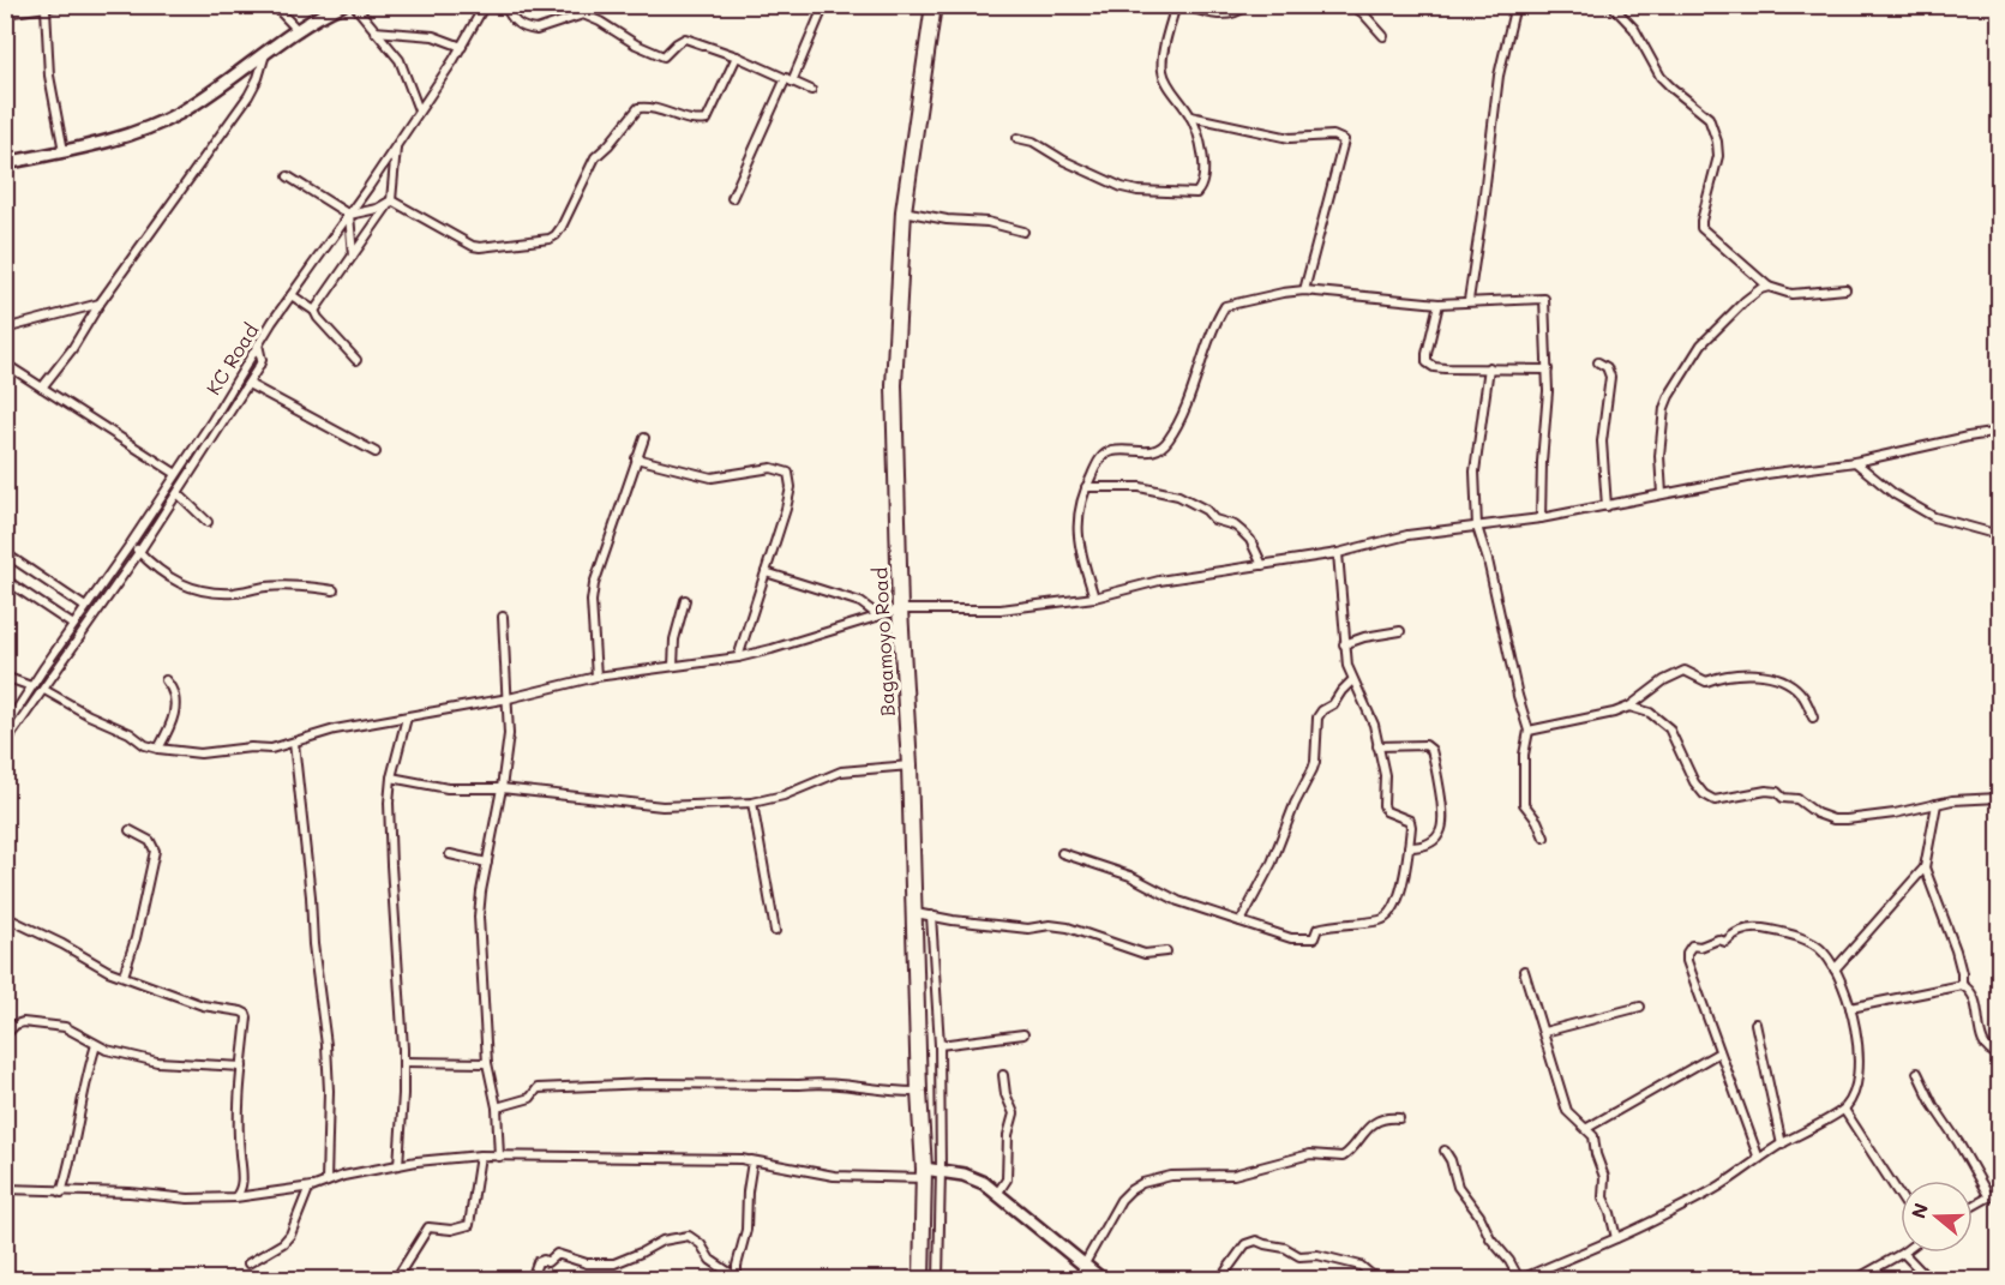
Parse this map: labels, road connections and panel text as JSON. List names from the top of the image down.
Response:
{
  "streets": {
    "highway": ["Bagamoyo Road"],
    "street": ["KC Road"]
  },
  "north": "left"
}
